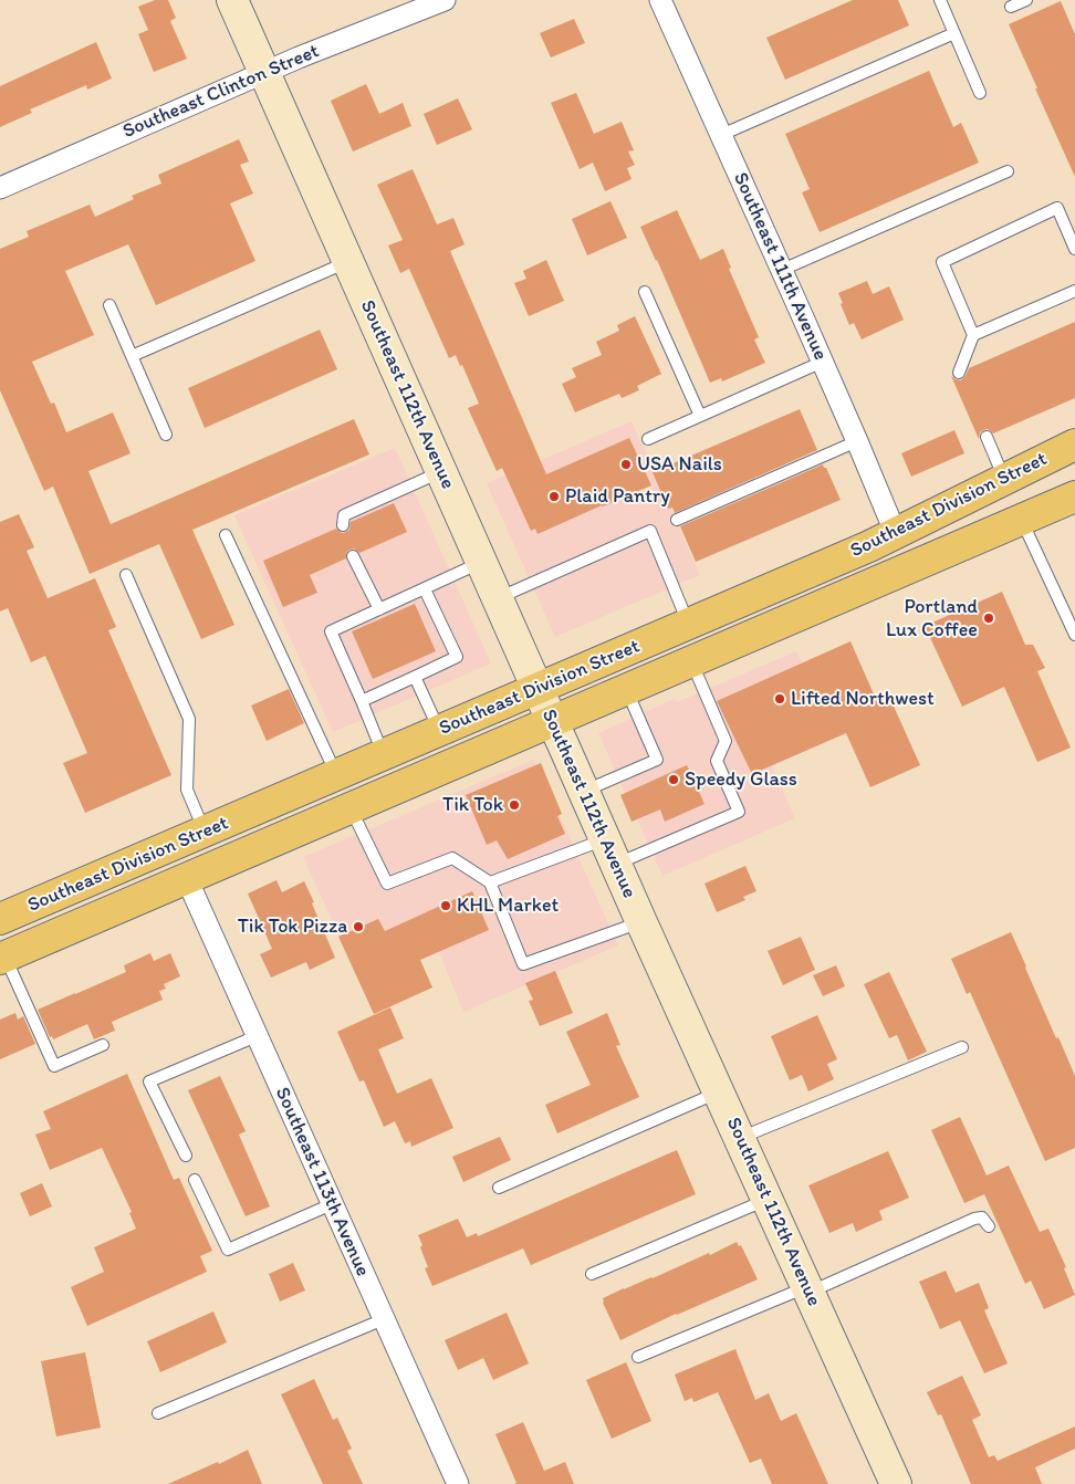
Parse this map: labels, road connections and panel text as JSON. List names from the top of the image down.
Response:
{
  "streets": {
    "main road": ["Southeast 112th Avenue", "Southeast Division Street"],
    "street": ["Southeast Clinton Street", "Southeast 111th Avenue", "Southeast 113th Avenue"]
  },
  "crossings": [
    ["Southeast Clinton Street", "Southeast 112th Avenue"],
    ["Southeast 111th Avenue", "Southeast Division Street"],
    ["Southeast 112th Avenue", "Southeast Division Street"],
    ["Southeast Division Street", "Southeast 113th Avenue"]
  ],
  "places": [
    "USA Nails",
    "Plaid Pantry",
    "Portland Lux Coffee",
    "Lifted Northwest",
    "Speedy Glass",
    "Tik Tok",
    "KHL Market",
    "Tik Tok Pizza"
  ]
}
